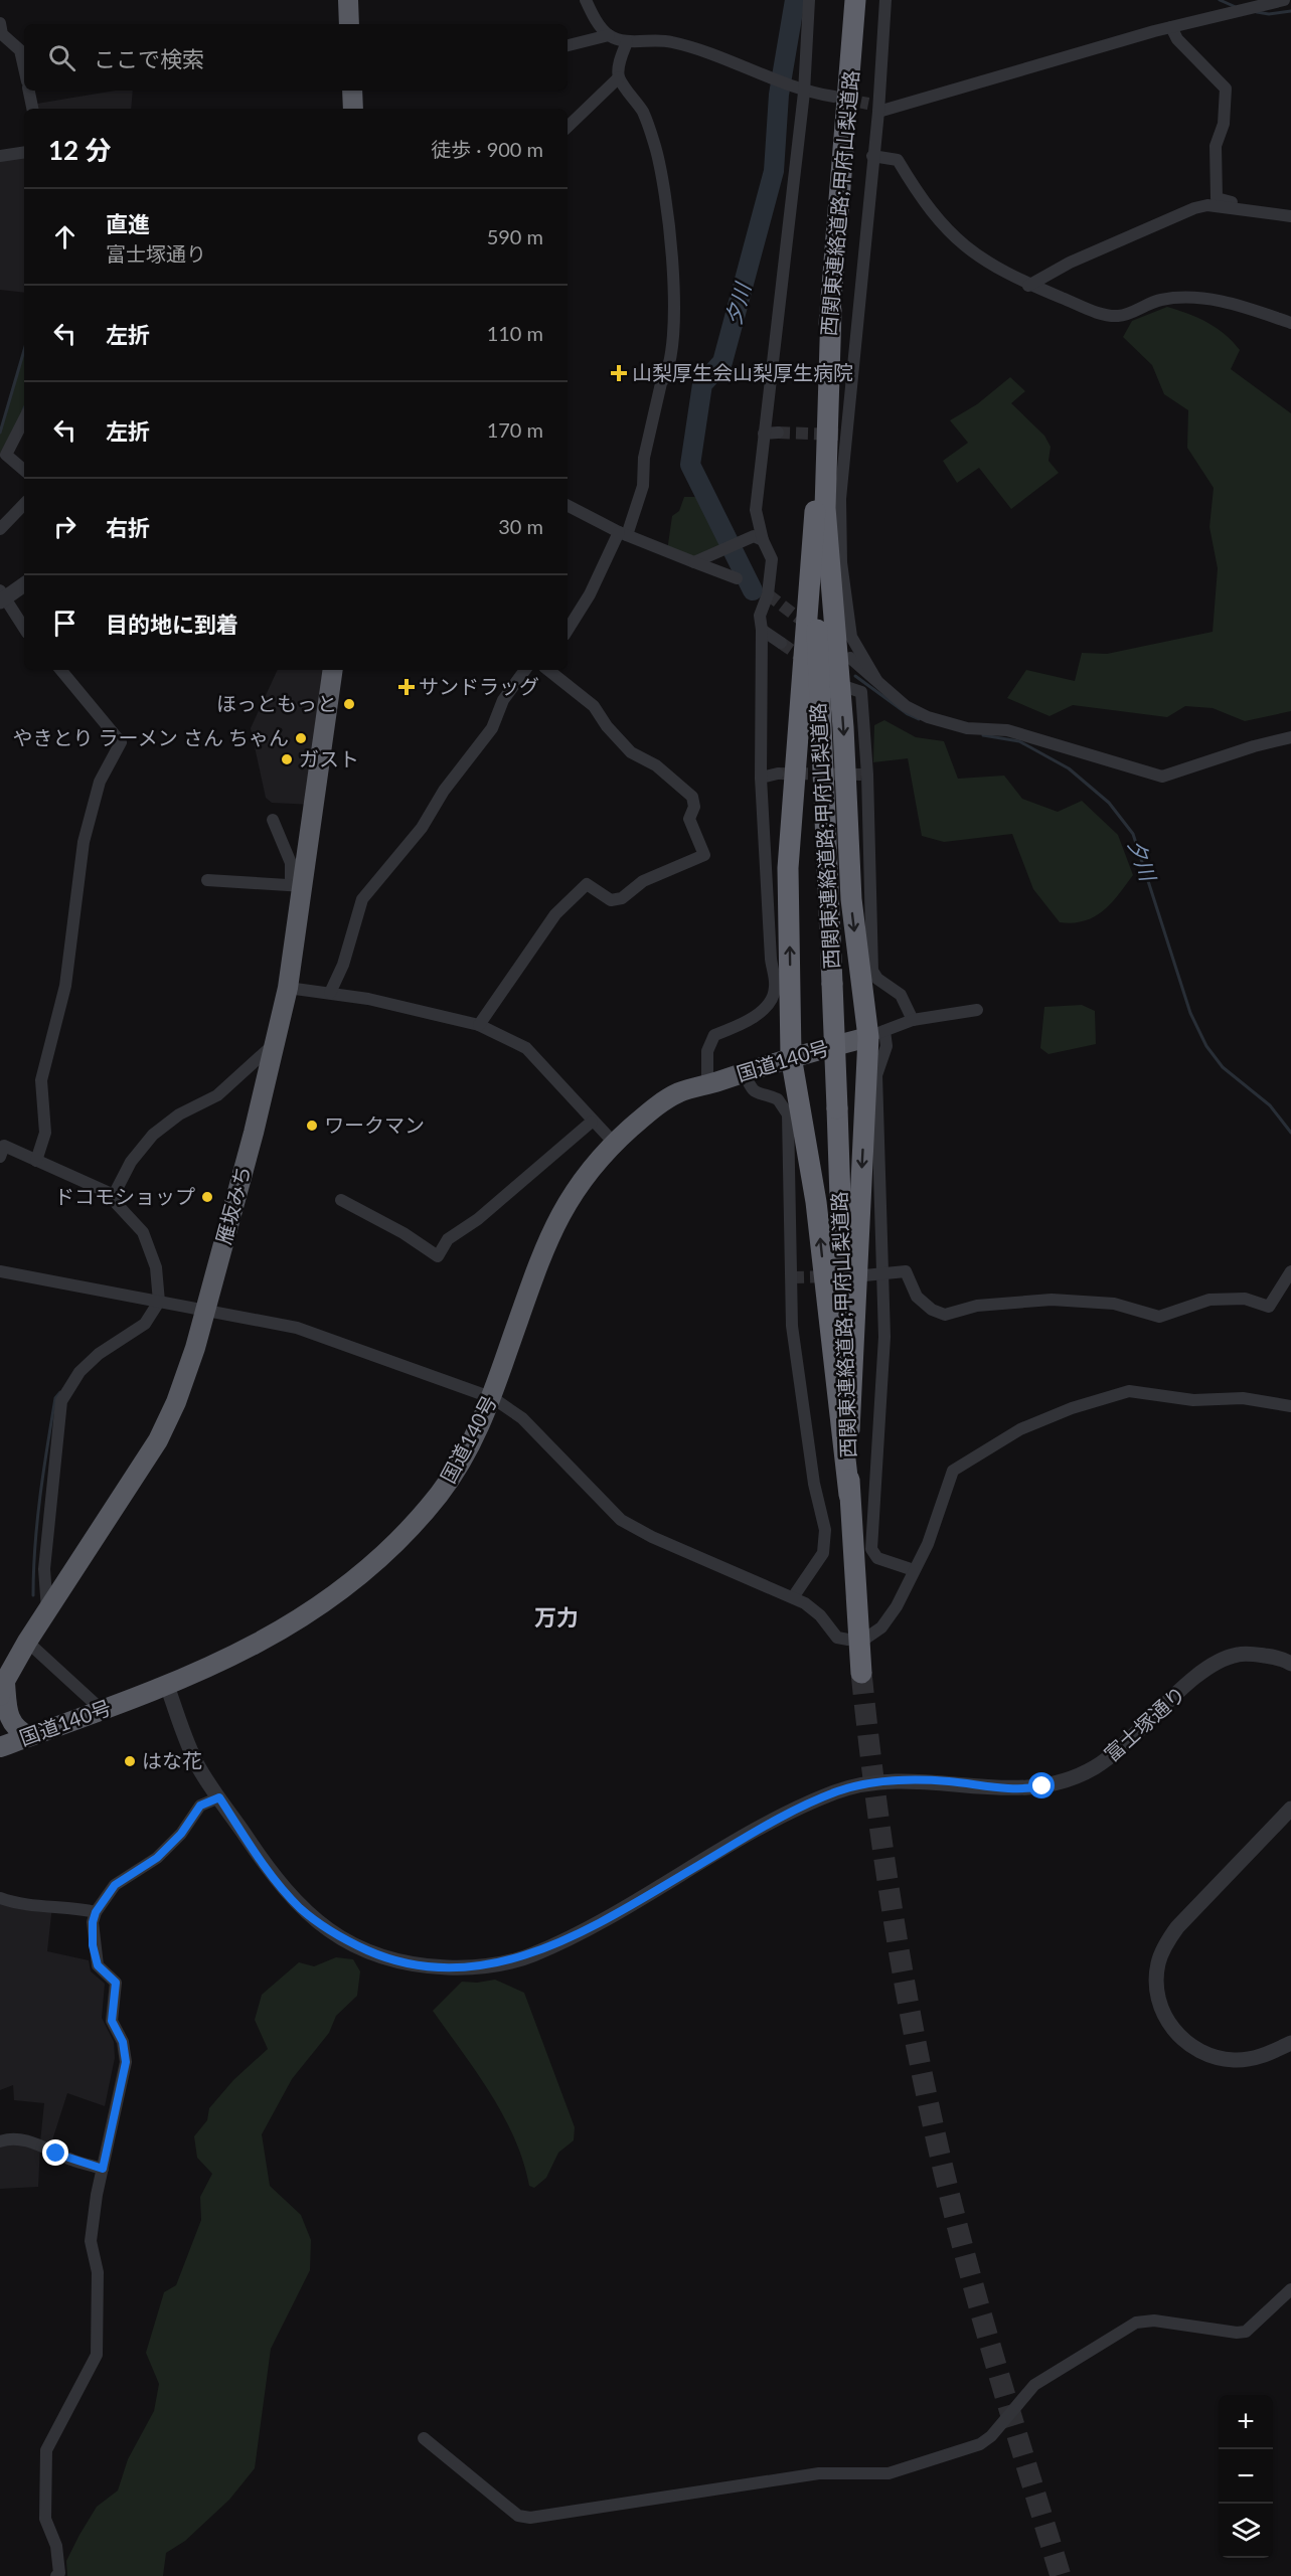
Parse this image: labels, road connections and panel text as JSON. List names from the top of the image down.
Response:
{
  "streets": {
    "highway": ["西関東連絡道路;甲府山梨道路", "国道140号", "雁坂みち"],
    "street": ["富士塚通り"]
  },
  "crossings": [
    ["国道140号", "富士塚通り"]
  ],
  "districts": ["万力"],
  "water": ["夕川"],
  "places": {
    "health": ["山梨厚生会山梨厚生病院", "サンドラッグ"],
    "other": [
      "ほっともっと",
      "やきとり ラーメン さん ちゃん",
      "ガスト",
      "ワークマン",
      "ドコモショップ",
      "はな花"
    ]
  },
  "page": {
    "search": "ここで検索",
    "heading": ["12 分", "徒歩 · 900 m"],
    "list": [
      ["直進", "富士塚通り", "590 m"],
      ["左折", "110 m"],
      ["左折", "170 m"],
      ["右折", "30 m"],
      "目的地に到着"
    ],
    "map_buttons": ["+", "−"]
  }
}
